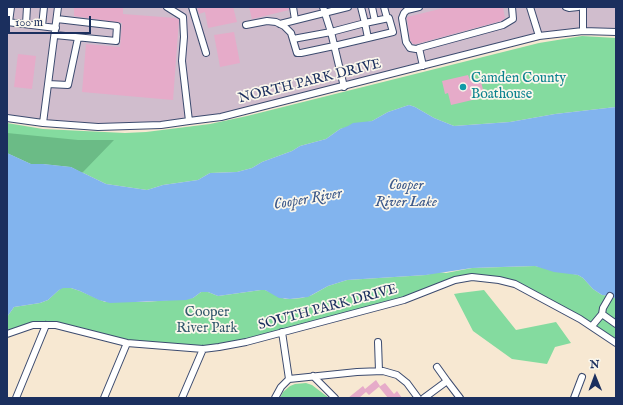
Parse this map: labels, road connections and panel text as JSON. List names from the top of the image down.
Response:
{
  "streets": {
    "street": ["NORTH PARK DRIVE", "SOUTH PARK DRIVE"]
  },
  "water": ["Cooper River Lake", "Cooper River"],
  "parks": ["Cooper River Park"],
  "places": ["Camden County Boathouse"],
  "scale_bar": "100 m",
  "north": "top"
}
